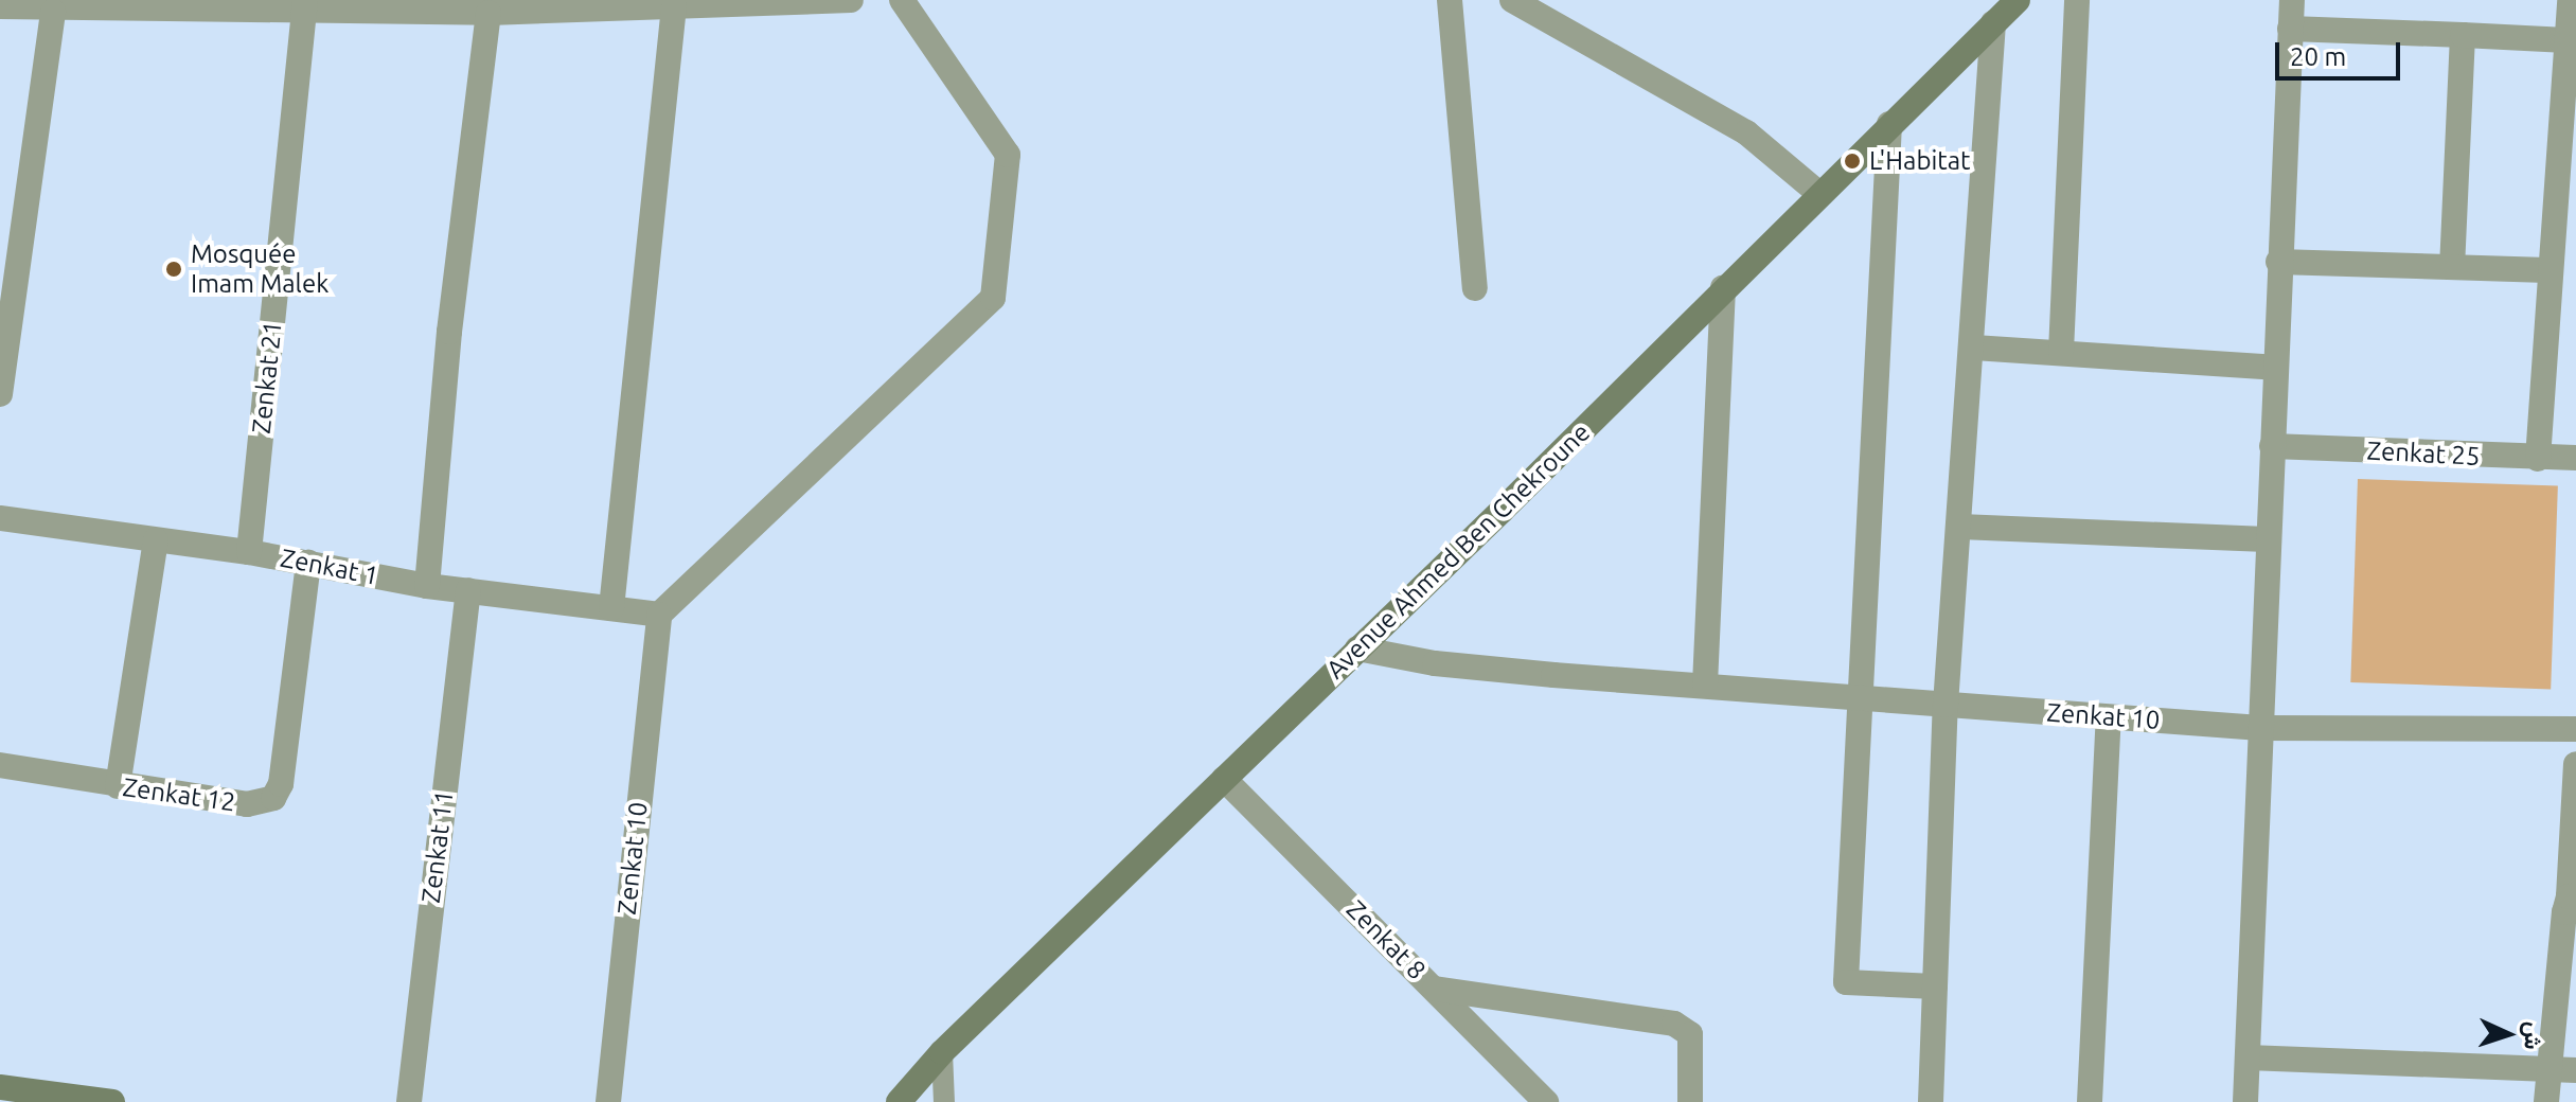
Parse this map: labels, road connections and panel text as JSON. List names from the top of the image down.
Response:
{
  "streets": {
    "main road": ["Avenue Ahmed Ben Chekroune"],
    "street": [
      "Zenkat 21",
      "Zenkat 25",
      "Zenkat 1",
      "Zenkat 10",
      "Zenkat 12",
      "Zenkat 11",
      "Zenkat 8"
    ]
  },
  "crossings": [
    ["Zenkat 21", "Zenkat 1"],
    ["Avenue Ahmed Ben Chekroune", "Zenkat 10"],
    ["Avenue Ahmed Ben Chekroune", "Zenkat 8"],
    ["Zenkat 1", "Zenkat 10"],
    ["Zenkat 1", "Zenkat 12"],
    ["Zenkat 1", "Zenkat 11"]
  ],
  "places": ["L'Habitat", "Mosquée Imam Malek"],
  "scale_bar": "20 m",
  "north": "right"
}
